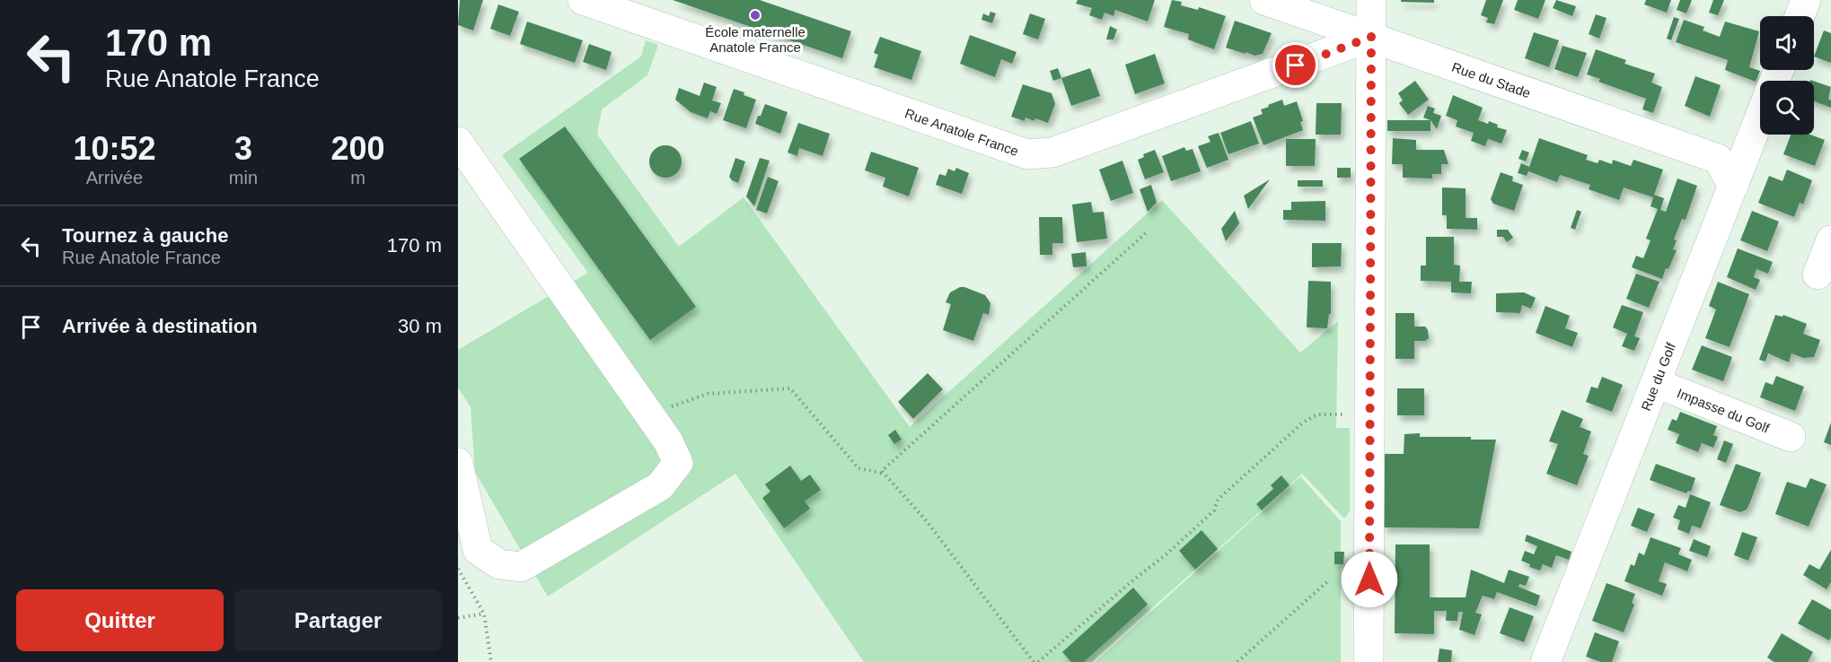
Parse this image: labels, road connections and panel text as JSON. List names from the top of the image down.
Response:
{
  "streets": {
    "street": [
      "Rue du Stade",
      "Rue Anatole France",
      "Rue du Golf",
      "Impasse du Golf"
    ]
  },
  "crossings": [
    ["Rue du Stade", "Rue Anatole France"],
    ["Rue du Golf", "Impasse du Golf"]
  ],
  "places": ["École maternelle Anatole France"],
  "page": {
    "turn": ["170 m", "Rue Anatole France"],
    "eta": [
      "10:52",
      "Arrivée",
      "3",
      "min",
      "200",
      "m"
    ],
    "list": [
      {
        "name": "Tournez à gauche",
        "note": "Rue Anatole France",
        "value": "170 m"
      },
      {
        "name": "Arrivée à destination",
        "value": "30 m"
      }
    ],
    "buttons": ["Quitter", "Partager"]
  }
}
